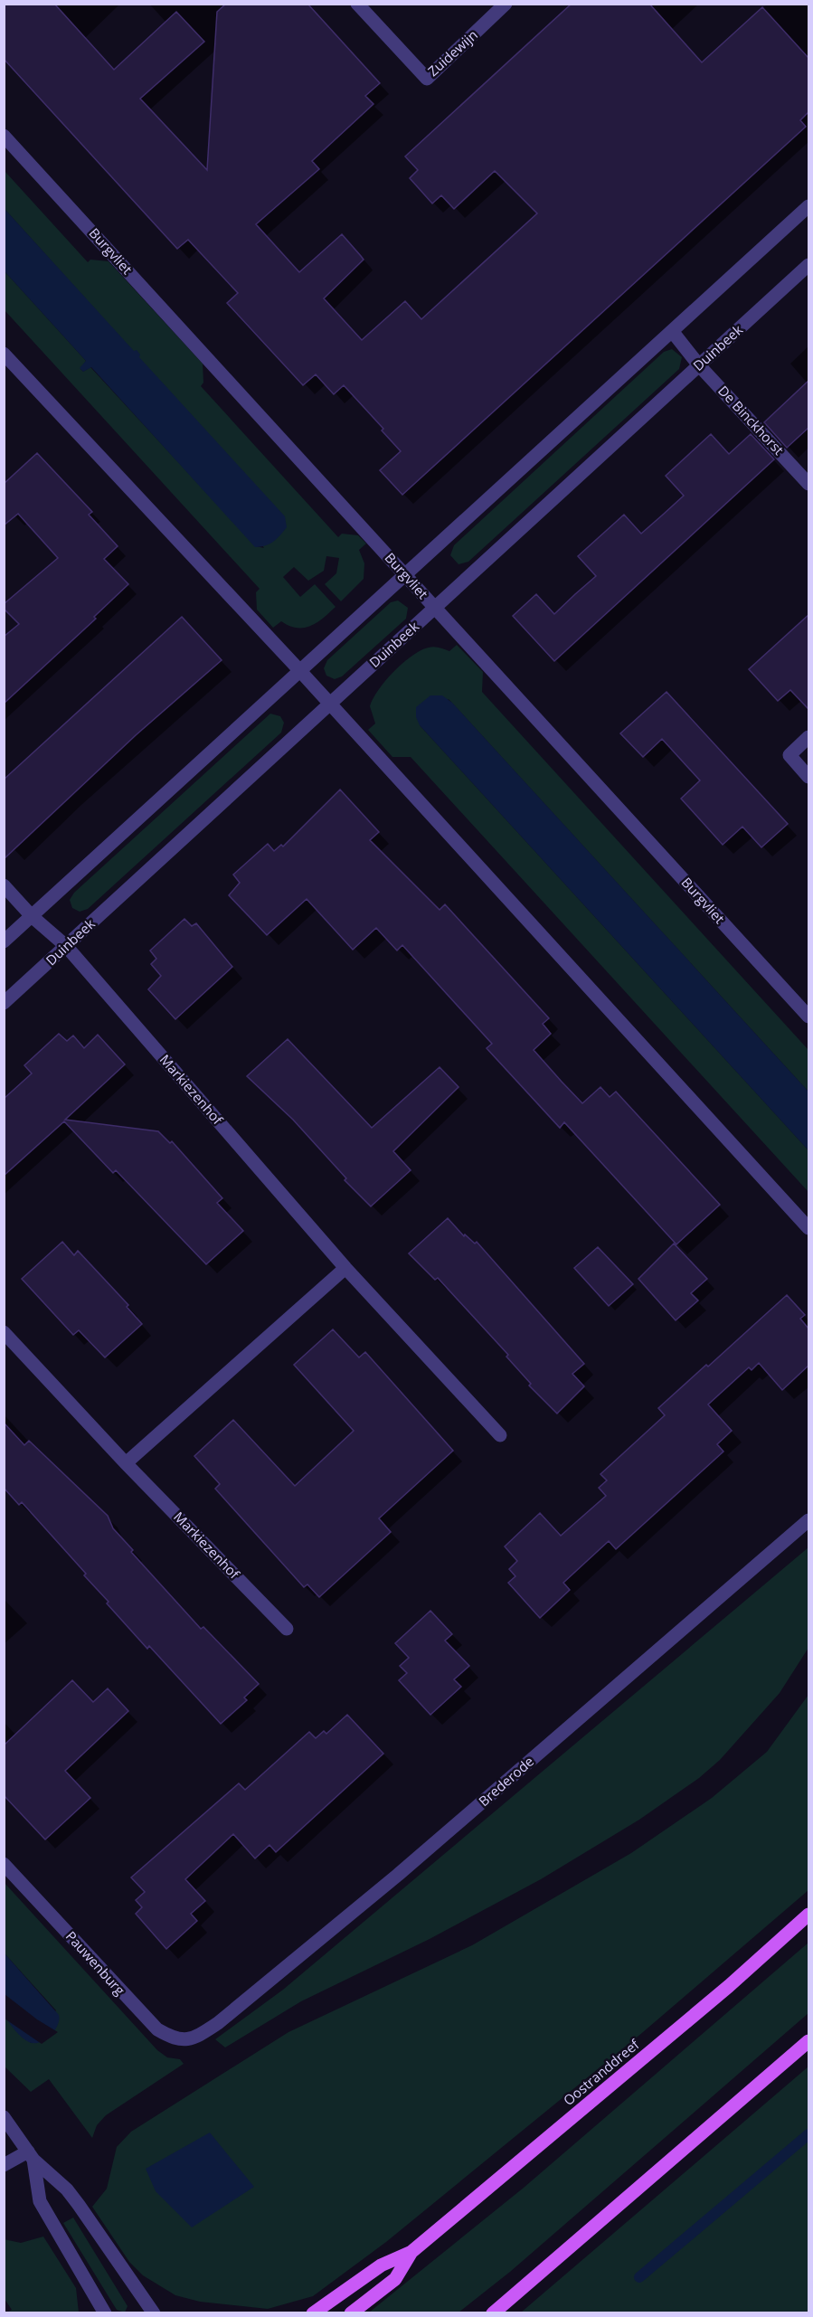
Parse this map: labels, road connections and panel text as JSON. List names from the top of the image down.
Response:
{
  "streets": {
    "main road": ["Oostranddreef"],
    "street": [
      "Zuidewijn",
      "Burgvliet",
      "Duinbeek",
      "De Binckhorst",
      "Markiezenhof",
      "Brederode",
      "Pauwenburg"
    ]
  },
  "crossings": [
    ["Burgvliet", "Duinbeek"],
    ["Duinbeek", "De Binckhorst"],
    ["Duinbeek", "Markiezenhof"],
    ["Brederode", "Pauwenburg"]
  ]
}
